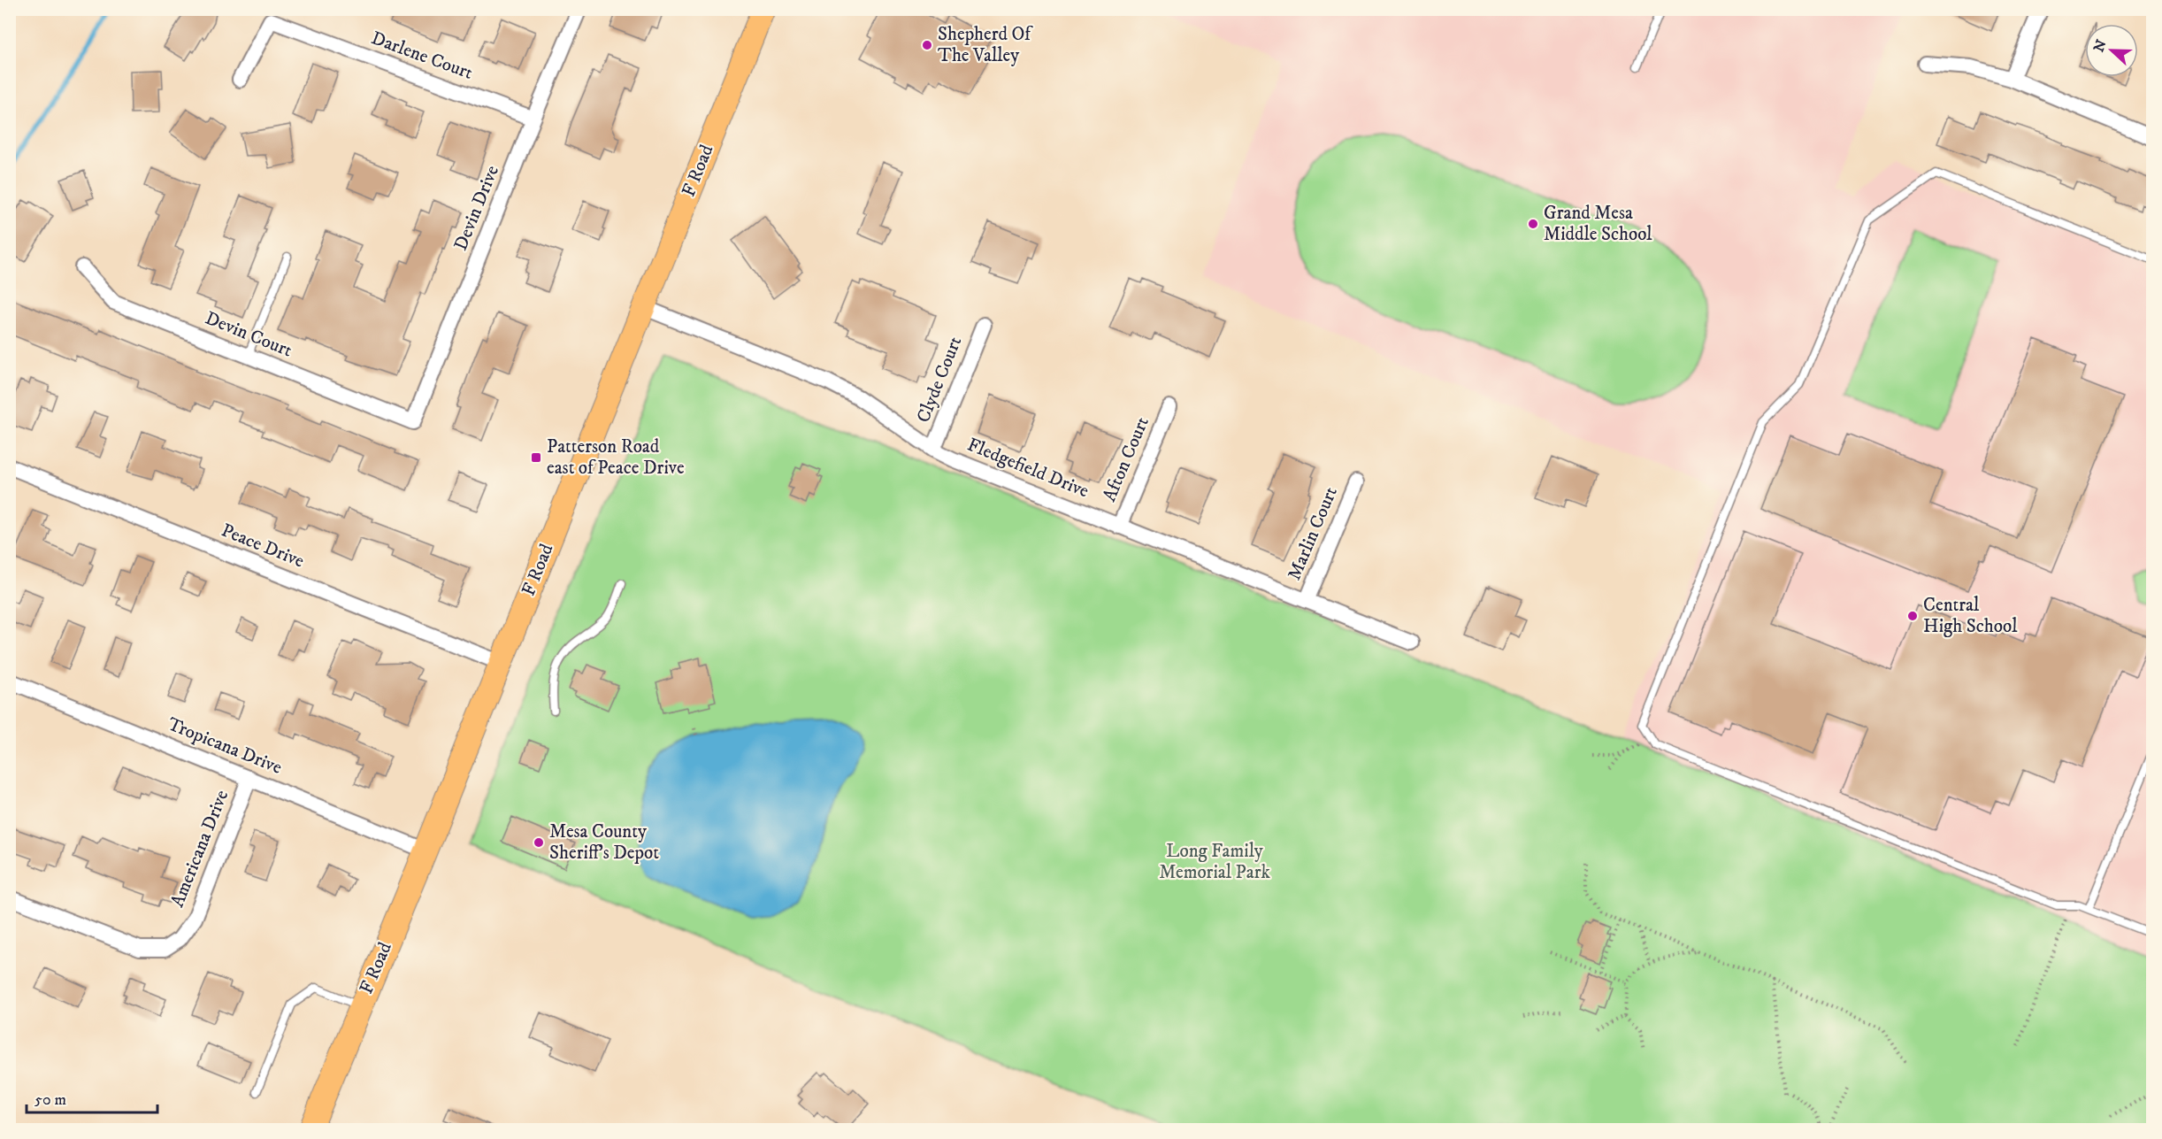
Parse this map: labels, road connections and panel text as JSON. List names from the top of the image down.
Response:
{
  "streets": {
    "main road": ["F Road"],
    "street": [
      "Darlene Court",
      "Devin Drive",
      "Devin Court",
      "Clyde Court",
      "Afton Court",
      "Fledgefield Drive",
      "Marlin Court",
      "Peace Drive",
      "Tropicana Drive",
      "Americana Drive"
    ]
  },
  "crossings": [
    ["Darlene Court", "Devin Drive"],
    ["F Road", "Fledgefield Drive"],
    ["F Road", "Peace Drive"],
    ["F Road", "Tropicana Drive"],
    ["Devin Drive", "Devin Court"],
    ["Clyde Court", "Fledgefield Drive"],
    ["Afton Court", "Fledgefield Drive"],
    ["Fledgefield Drive", "Marlin Court"],
    ["Tropicana Drive", "Americana Drive"]
  ],
  "parks": ["Long Family Memorial Park"],
  "places": {
    "other": [
      "Shepherd Of The Valley",
      "Grand Mesa Middle School",
      "Central High School",
      "Mesa County Sheriff's Depot"
    ],
    "transit": ["Patterson Road east of Peace Drive"]
  },
  "scale_bar": "50 m",
  "north": "left"
}
